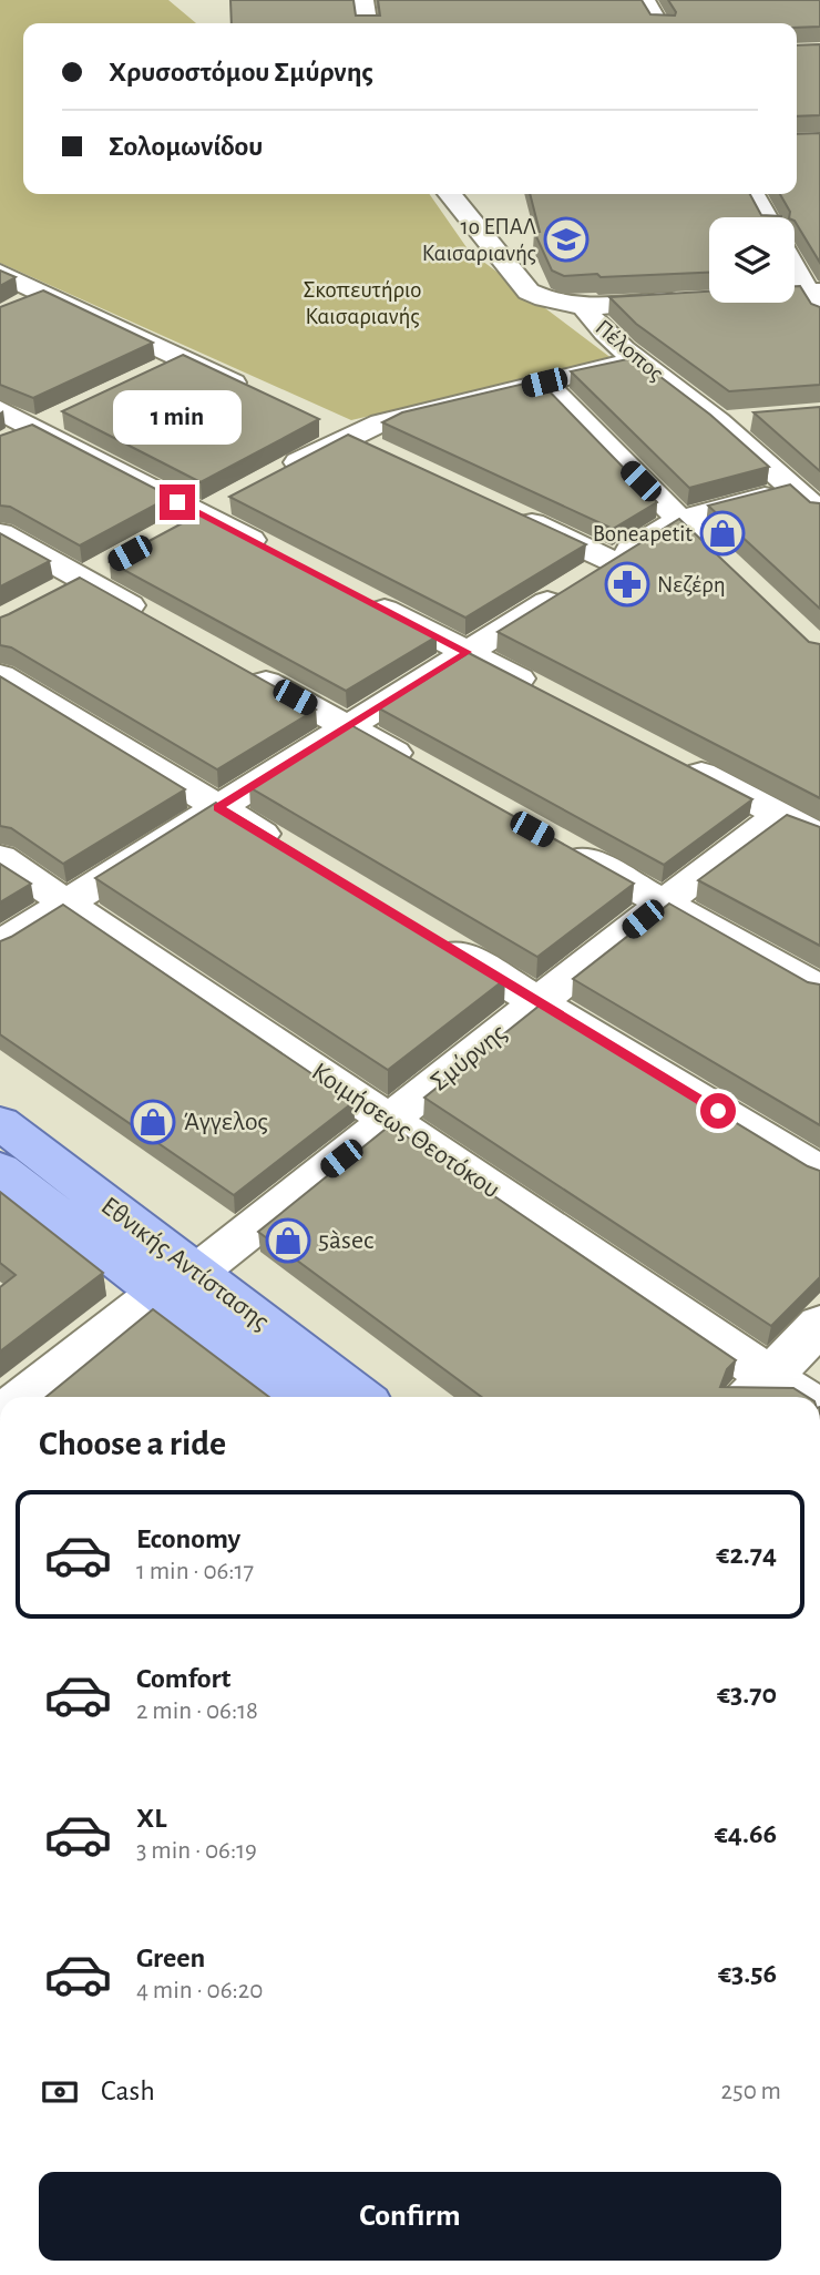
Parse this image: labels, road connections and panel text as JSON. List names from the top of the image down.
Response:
{
  "streets": {
    "main road": ["Εθνικής Αντίστασης"],
    "street": ["Πέλοπος", "Σμύρνης", "Κοιμήσεως Θεοτόκου"]
  },
  "crossings": [
    ["Σμύρνης", "Κοιμήσεως Θεοτόκου"],
    ["Σμύρνης", "Εθνικής Αντίστασης"]
  ],
  "parks": ["Σκοπευτήριο Καισαριανής"],
  "places": {
    "school or university": ["1ο ΕΠΑΛ Καισαριανής"],
    "shop": ["Boneapetit", "Άγγελος", "5àsec"],
    "pharmacy": ["Νεζέρη"]
  },
  "page": {
    "banner": ["Χρυσοστόμου Σμύρνης", "Σολομωνίδου"],
    "bubble": "1 min",
    "heading": "Choose a ride",
    "list": [
      {
        "name": "Economy",
        "note": "1 min · 06:17",
        "value": "€2.74"
      },
      {
        "name": "Comfort",
        "note": "2 min · 06:18",
        "value": "€3.70"
      },
      {
        "name": "XL",
        "note": "3 min · 06:19",
        "value": "€4.66"
      },
      {
        "name": "Green",
        "note": "4 min · 06:20",
        "value": "€3.56"
      }
    ],
    "pay": ["Cash", "250 m"],
    "buttons": "Confirm"
  }
}
